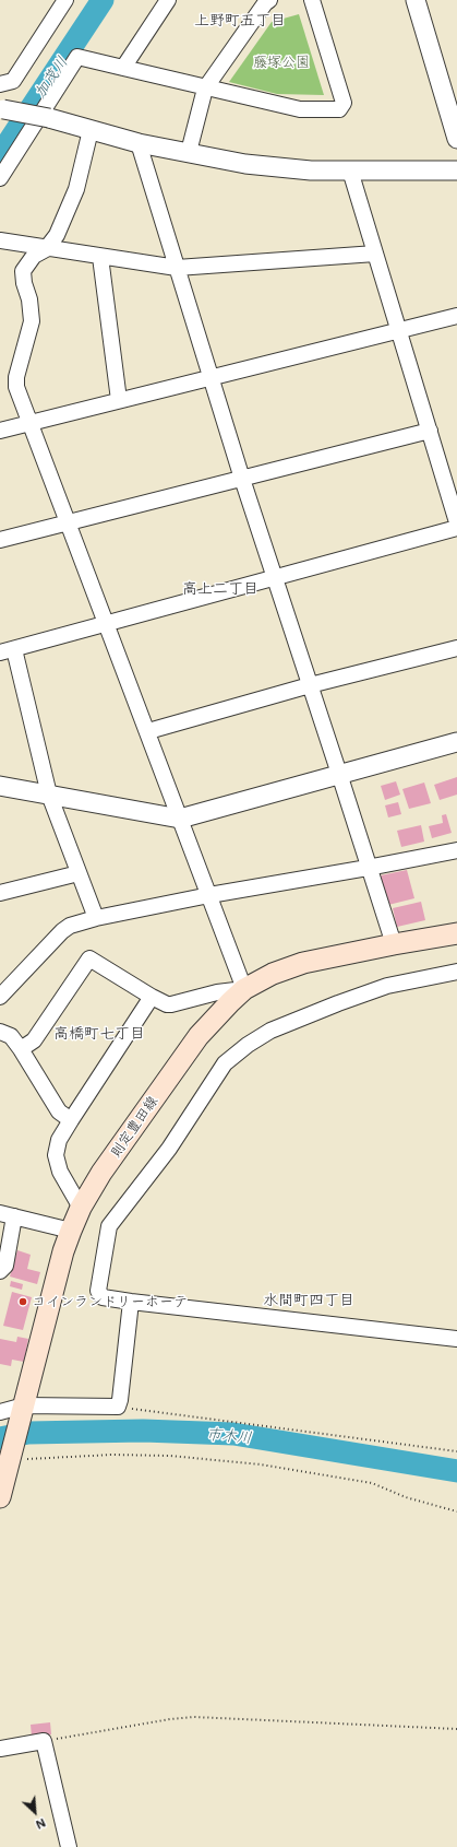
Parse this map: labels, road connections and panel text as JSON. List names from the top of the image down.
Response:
{
  "streets": {
    "main road": ["則定豊田線"]
  },
  "districts": [
    "上野町五丁目",
    "高上二丁目",
    "高橋町七丁目",
    "水間町四丁目"
  ],
  "water": ["加茂川", "市木川"],
  "parks": ["藤塚公園"],
  "places": ["コインランドリーホーテ"],
  "north": "bottom right"
}
